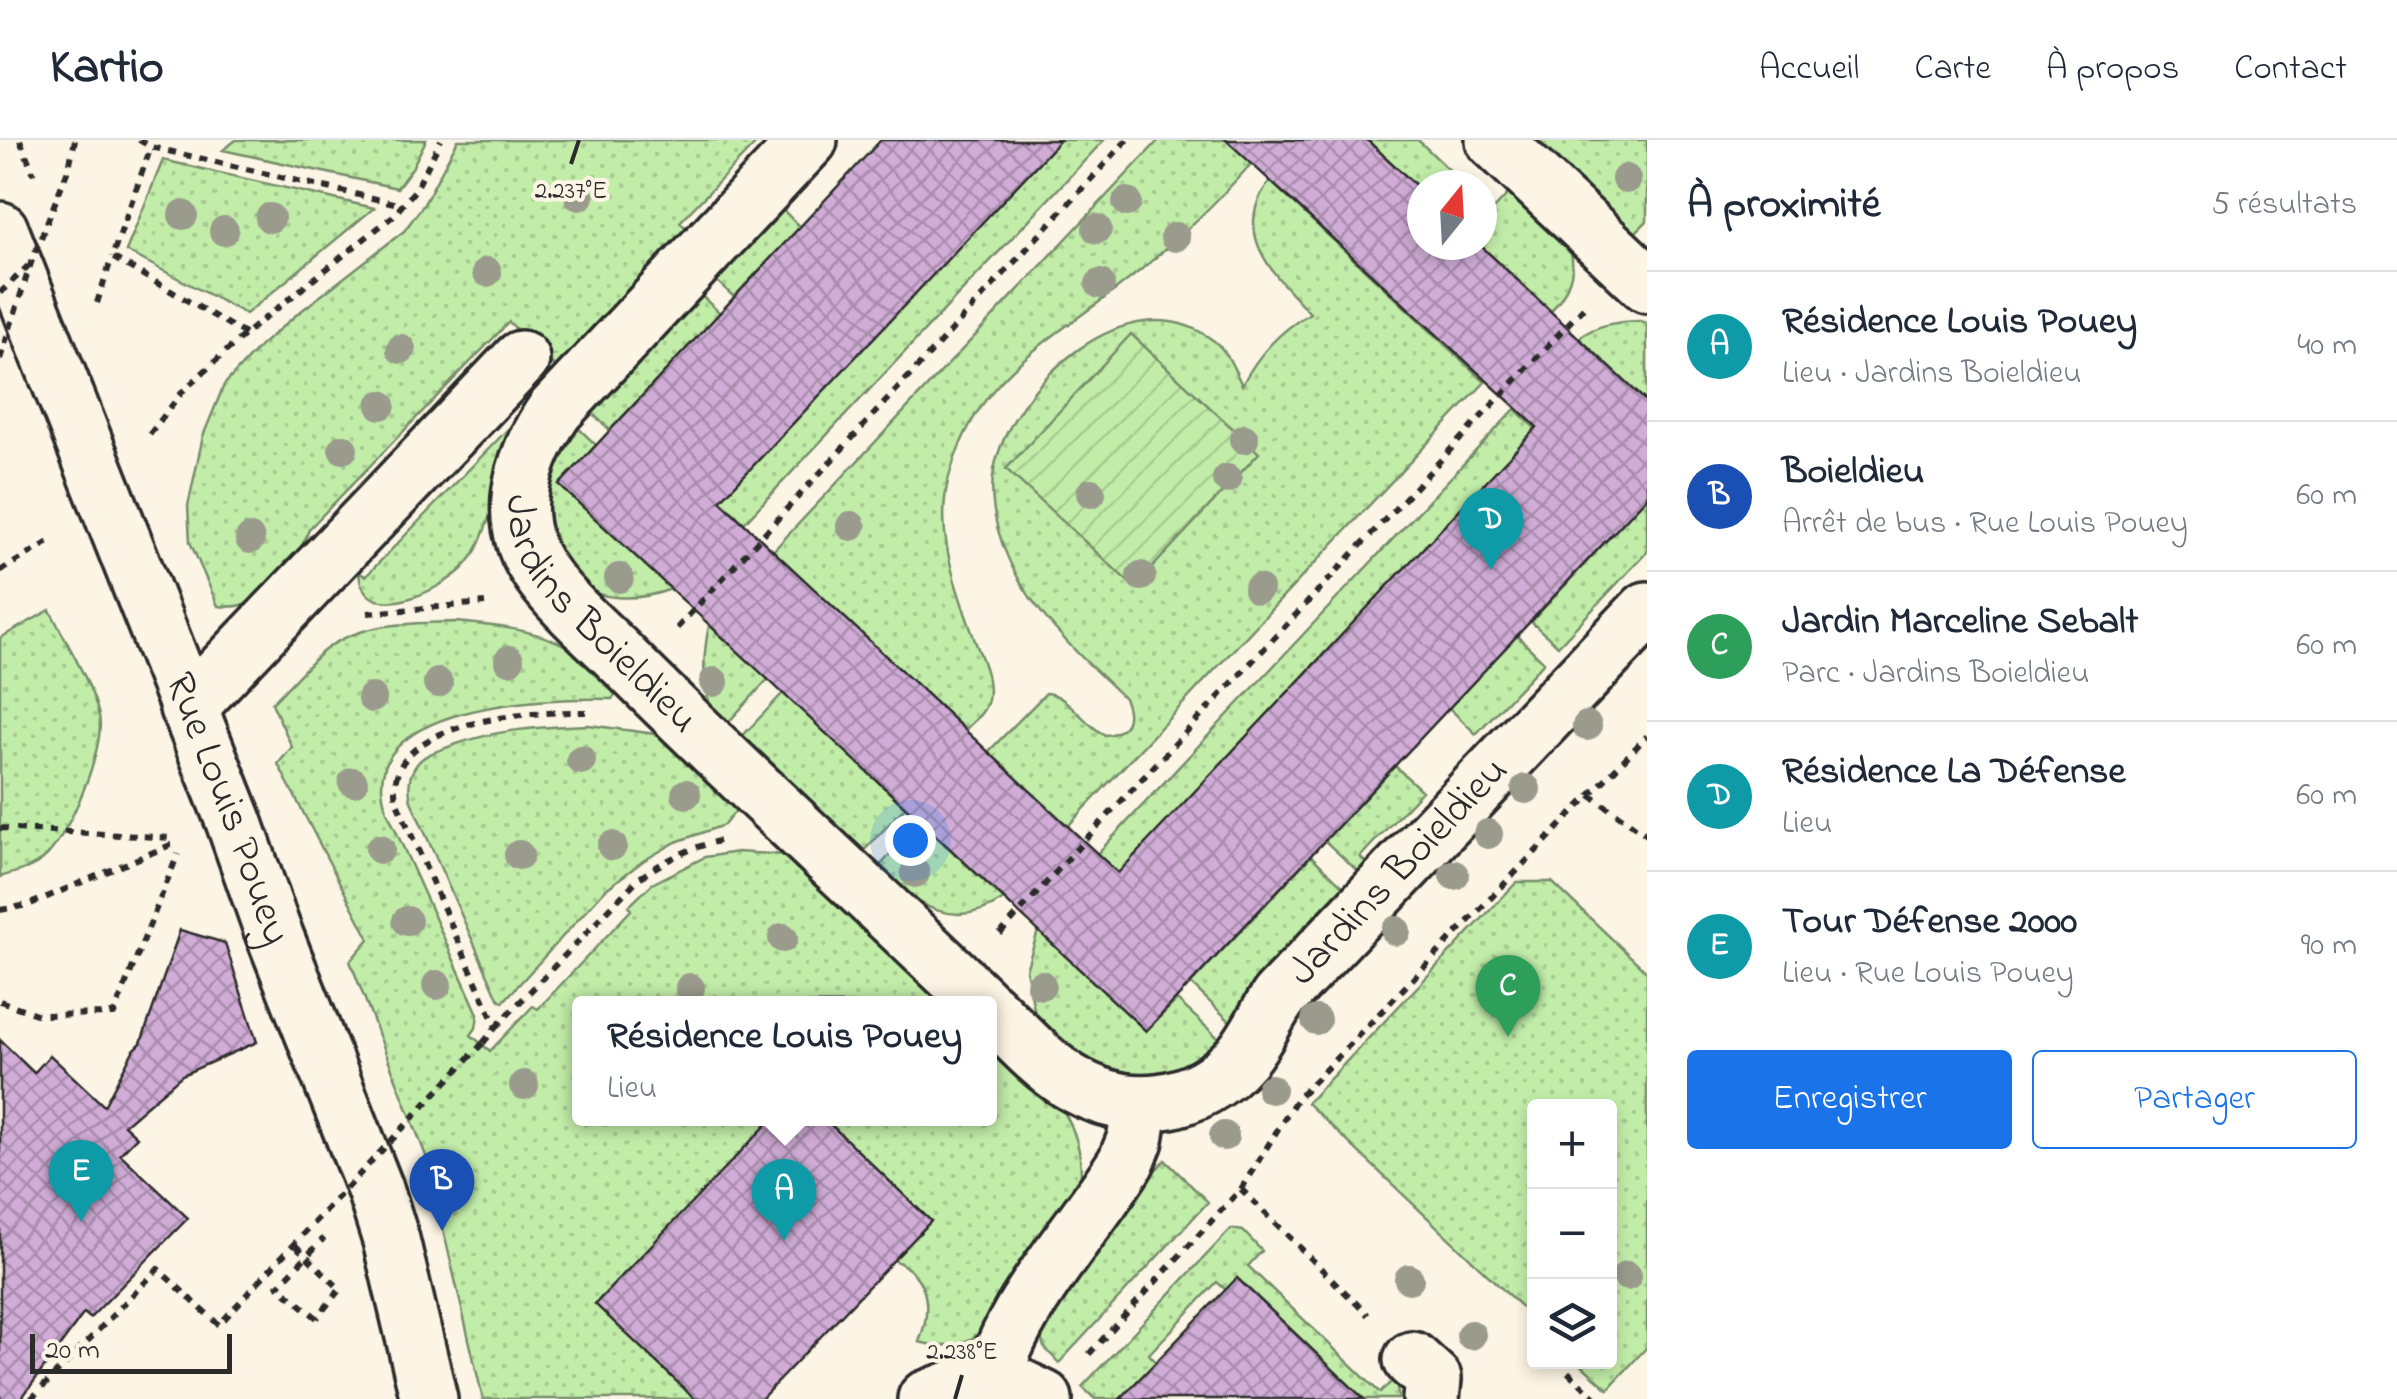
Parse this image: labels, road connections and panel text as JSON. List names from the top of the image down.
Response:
{
  "streets": {
    "street": ["Jardins Boieldieu", "Rue Louis Pouey"]
  },
  "scale_bar": "20 m",
  "north": "top",
  "page": {
    "header": "Kartio",
    "nav": [
      "Accueil",
      "Carte",
      "À propos",
      "Contact"
    ],
    "heading": ["À proximité", "5 résultats"],
    "list": [
      {
        "mark": "A",
        "name": "Résidence Louis Pouey",
        "note": "Lieu · Jardins Boieldieu",
        "value": "40 m"
      },
      {
        "mark": "B",
        "name": "Boieldieu",
        "note": "Arrêt de bus · Rue Louis Pouey",
        "value": "60 m"
      },
      {
        "mark": "C",
        "name": "Jardin Marceline Sebalt",
        "note": "Parc · Jardins Boieldieu",
        "value": "60 m"
      },
      {
        "mark": "D",
        "name": "Résidence La Défense",
        "note": "Lieu",
        "value": "60 m"
      },
      {
        "mark": "E",
        "name": "Tour Défense 2000",
        "note": "Lieu · Rue Louis Pouey",
        "value": "90 m"
      }
    ],
    "pins": [
      "D",
      "C",
      "E",
      "B",
      "A"
    ],
    "popup": ["Résidence Louis Pouey", "Lieu"],
    "buttons": ["Enregistrer", "Partager"],
    "map_buttons": ["+", "−"],
    "scale": "20 m"
  },
  "coordinates": ["2.237°E", "2.238°E"]
}
